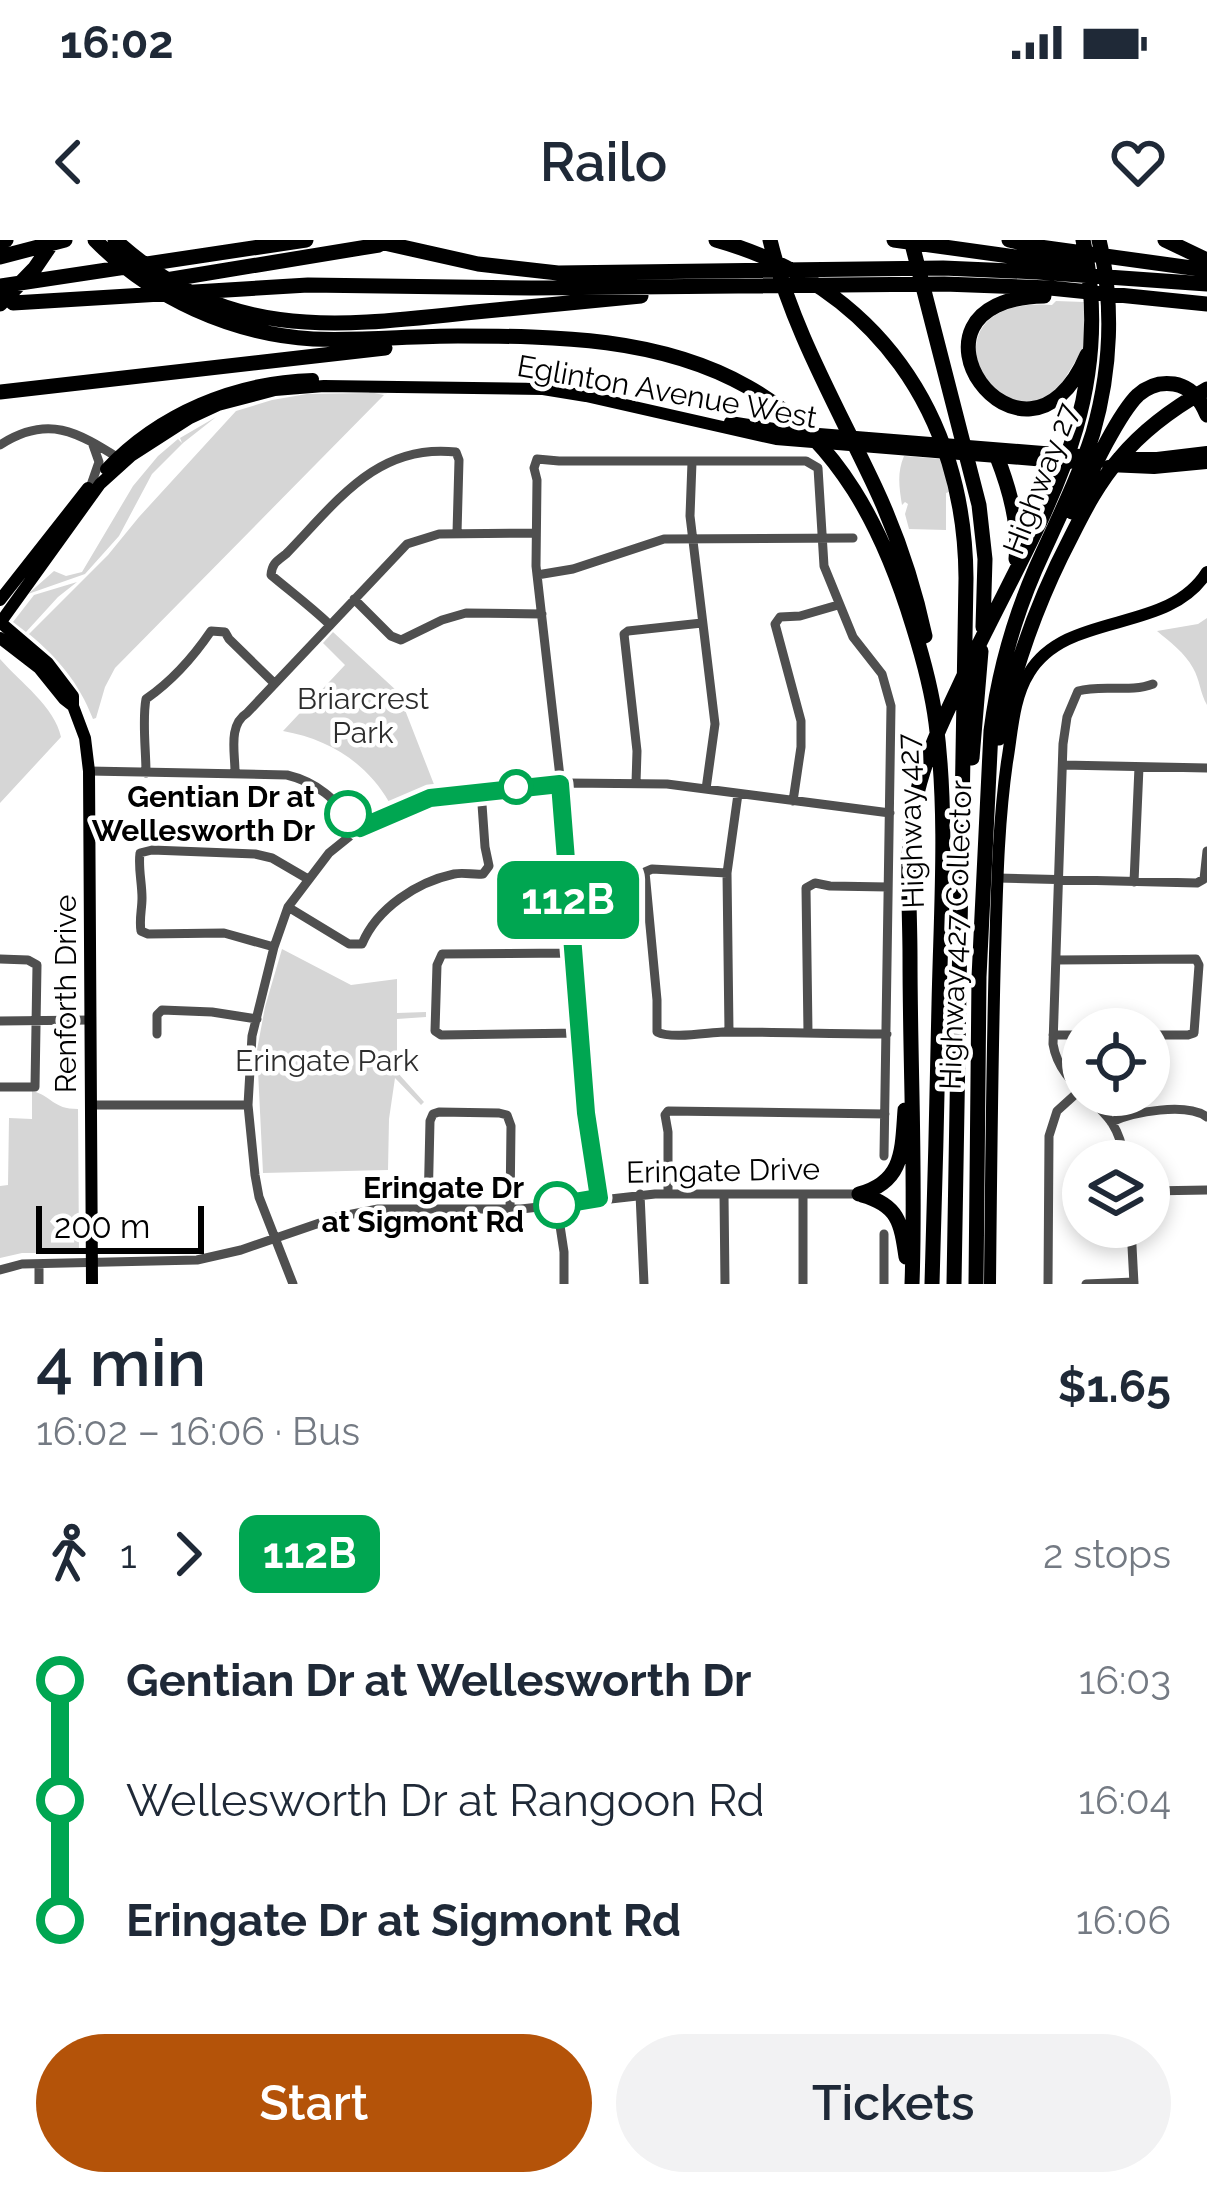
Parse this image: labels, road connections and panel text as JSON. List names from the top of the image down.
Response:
{
  "streets": {
    "highway": ["Highway 27", "Highway 427", "Highway 427 Collector"],
    "main road": ["Eglinton Avenue West", "Renforth Drive"],
    "street": ["Eringate Drive"]
  },
  "crossings": [
    ["Eglinton Avenue West", "Renforth Drive"],
    ["Highway 27", "Highway 427 Collector"],
    ["Renforth Drive", "Eringate Drive"]
  ],
  "parks": ["Briarcrest Park", "Eringate Park"],
  "places": ["Gentian Dr at Wellesworth Dr", "Eringate Dr at Sigmont Rd"],
  "lines": ["bus line 112B"],
  "scale_bar": "200 m",
  "page": {
    "status": "16:02",
    "header": "Railo",
    "on_map": "112B",
    "scale": "200 m",
    "heading": ["4 min", "16:02 – 16:06 · Bus", "$1.65"],
    "legs": ["1", "112B", "2 stops"],
    "list": [
      {
        "name": "Gentian Dr at Wellesworth Dr",
        "value": "16:03"
      },
      {
        "name": "Wellesworth Dr at Rangoon Rd",
        "value": "16:04"
      },
      {
        "name": "Eringate Dr at Sigmont Rd",
        "value": "16:06"
      }
    ],
    "buttons": ["Start", "Tickets"]
  }
}
